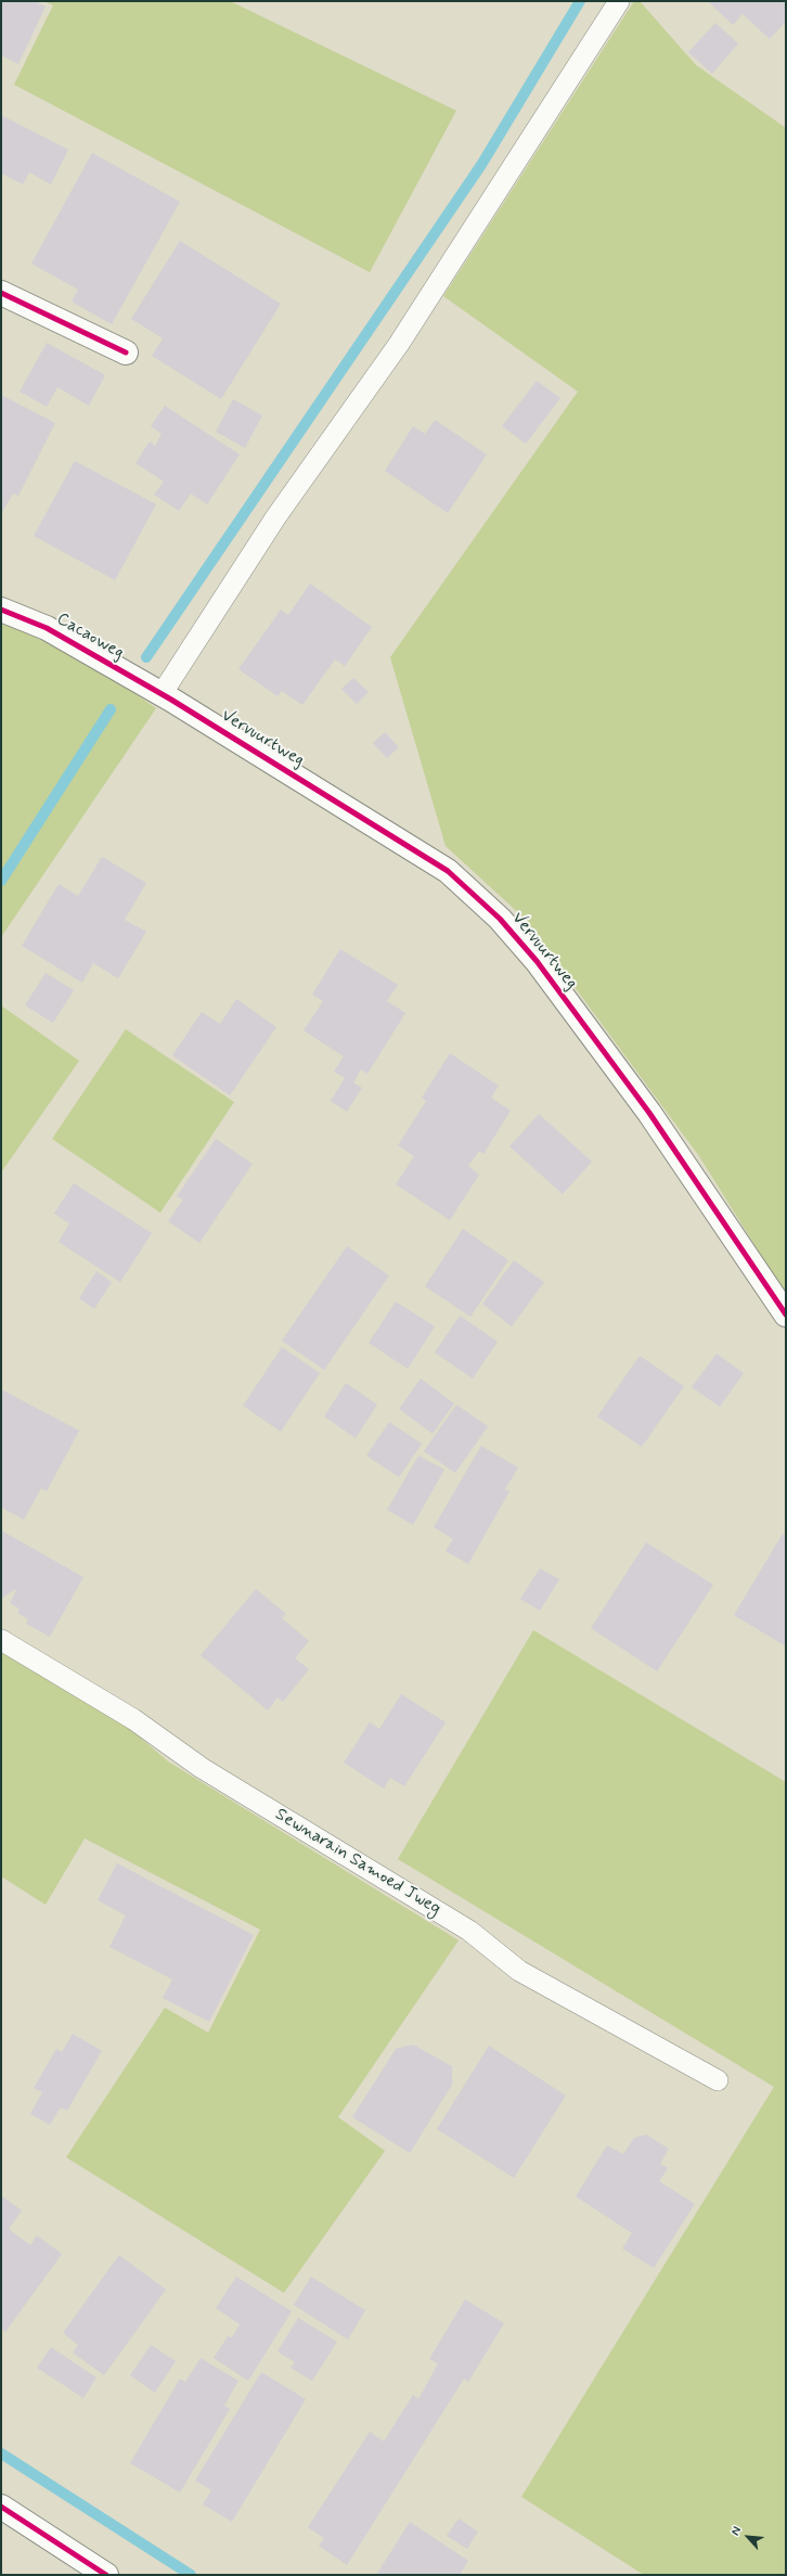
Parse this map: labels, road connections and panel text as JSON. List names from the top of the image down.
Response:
{
  "streets": {
    "street": ["Cacaoweg", "Vervuurtweg"],
    "lane": ["Sewnarain Samoed Jweg"]
  },
  "crossings": [
    ["Cacaoweg", "Vervuurtweg"]
  ],
  "north": "top left"
}
